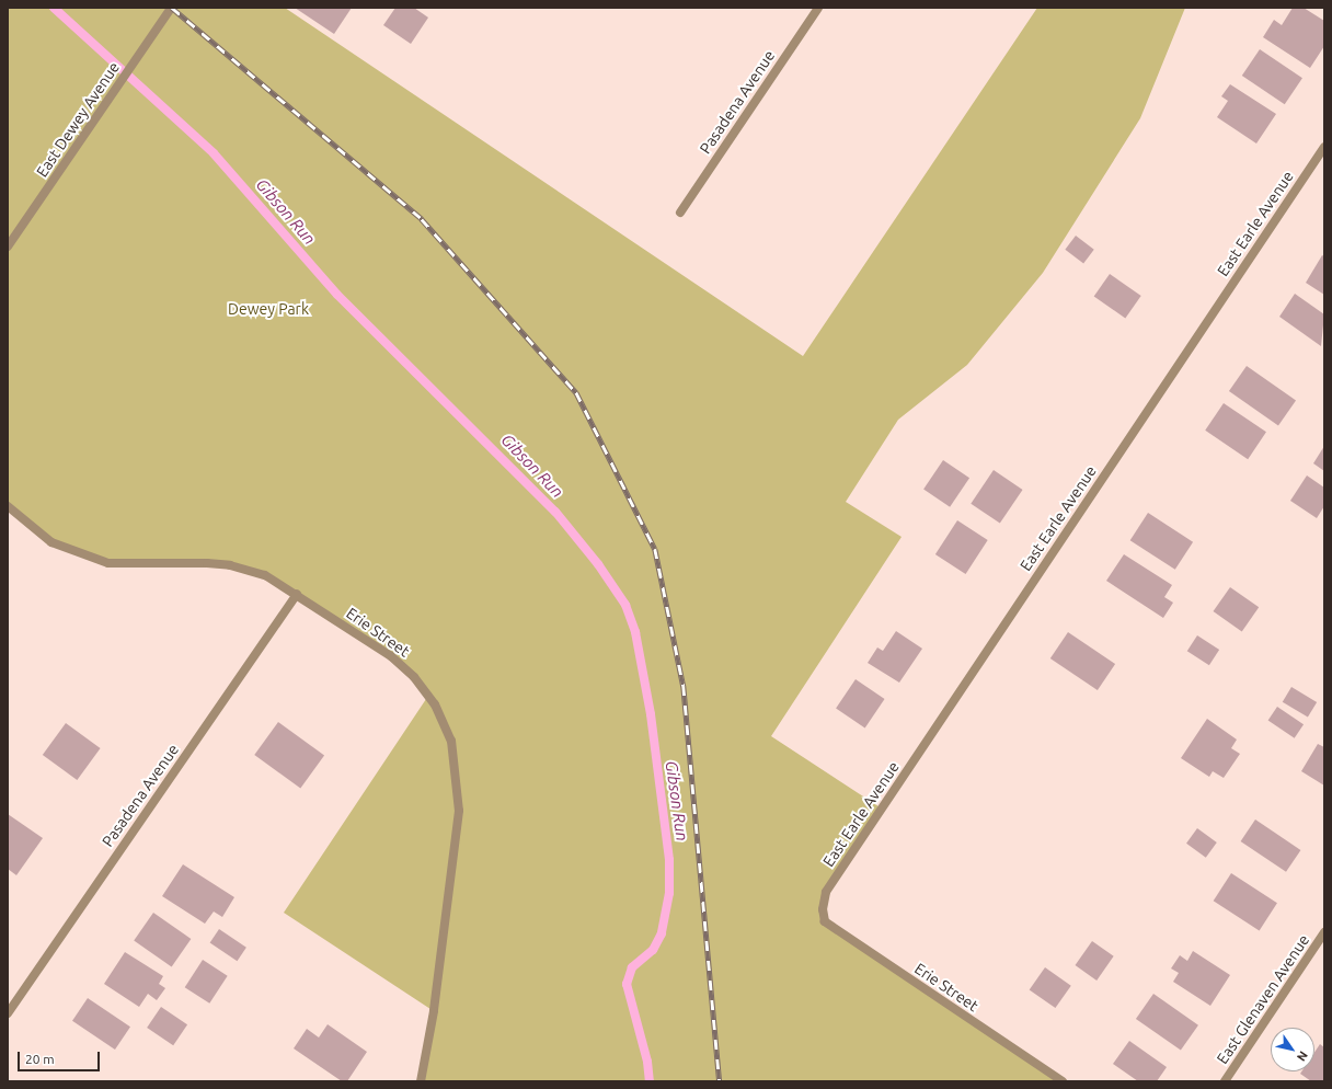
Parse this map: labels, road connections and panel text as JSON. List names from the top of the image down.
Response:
{
  "streets": {
    "street": [
      "Pasadena Avenue",
      "East Dewey Avenue",
      "East Earle Avenue",
      "Erie Street",
      "East Glenaven Avenue"
    ]
  },
  "crossings": [
    ["Pasadena Avenue", "Erie Street"],
    ["East Earle Avenue", "Erie Street"]
  ],
  "water": ["Gibson Run"],
  "parks": ["Dewey Park"],
  "scale_bar": "20 m",
  "north": "bottom right"
}
